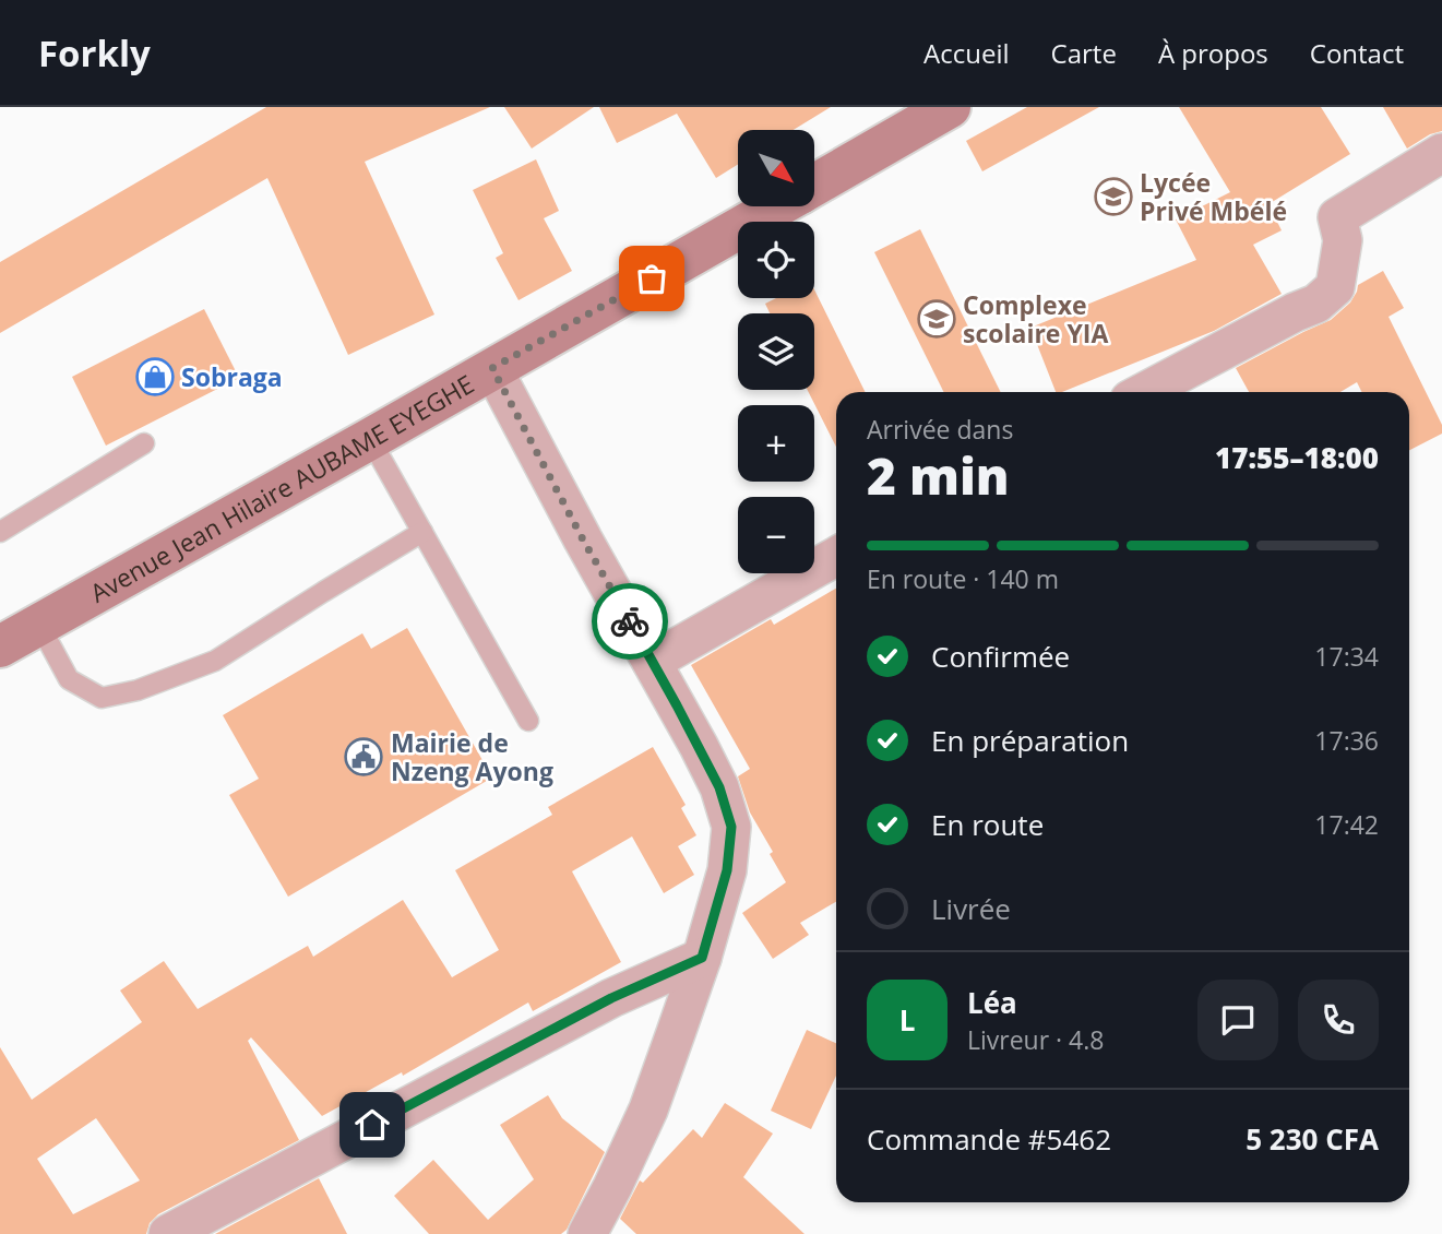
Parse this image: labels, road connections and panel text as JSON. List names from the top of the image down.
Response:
{
  "streets": {
    "main road": ["Avenue Jean Hilaire AUBAME EYEGHE"]
  },
  "places": {
    "school or university": ["Lycée Privé Mbélé", "Complexe scolaire YIA"],
    "shop": ["Sobraga"],
    "public building": ["Mairie de Nzeng Ayong"]
  },
  "north": "bottom right",
  "page": {
    "header": "Forkly",
    "nav": [
      "Accueil",
      "Carte",
      "À propos",
      "Contact"
    ],
    "map_buttons": ["+", "−"],
    "heading": ["2 min", "Arrivée dans", "17:55–18:00"],
    "panel": [
      "Léa",
      "Livreur · 4.8",
      "Commande #5462",
      "5 230 CFA"
    ],
    "bar": "En route · 140 m",
    "list": [
      ["Confirmée", "17:34"],
      ["En préparation", "17:36"],
      ["En route", "17:42"],
      "Livrée"
    ],
    "round": "L"
  }
}
